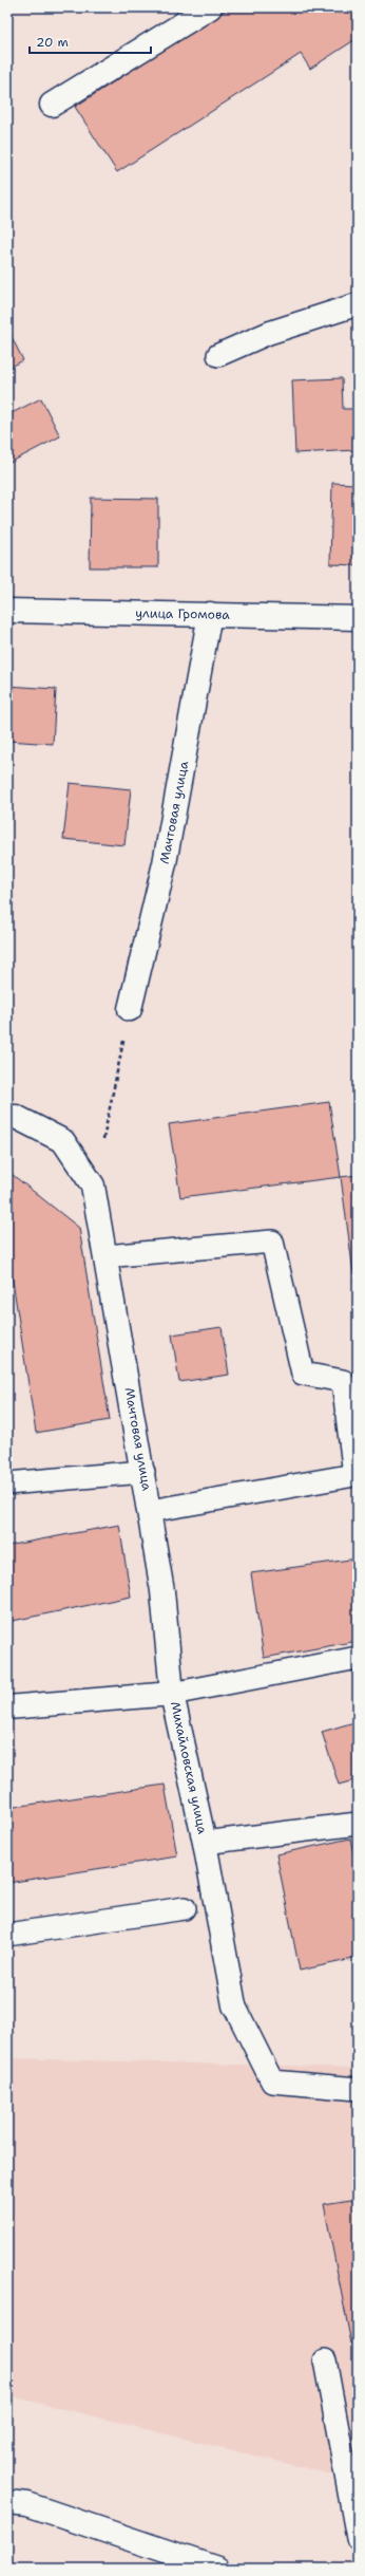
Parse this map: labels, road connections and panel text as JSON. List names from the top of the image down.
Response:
{
  "streets": {
    "street": ["улица Громова", "Мачтовая улица", "Михайловская улица"]
  },
  "crossings": [
    ["улица Громова", "Мачтовая улица"],
    ["Мачтовая улица", "Михайловская улица"]
  ],
  "scale_bar": "20 m"
}
